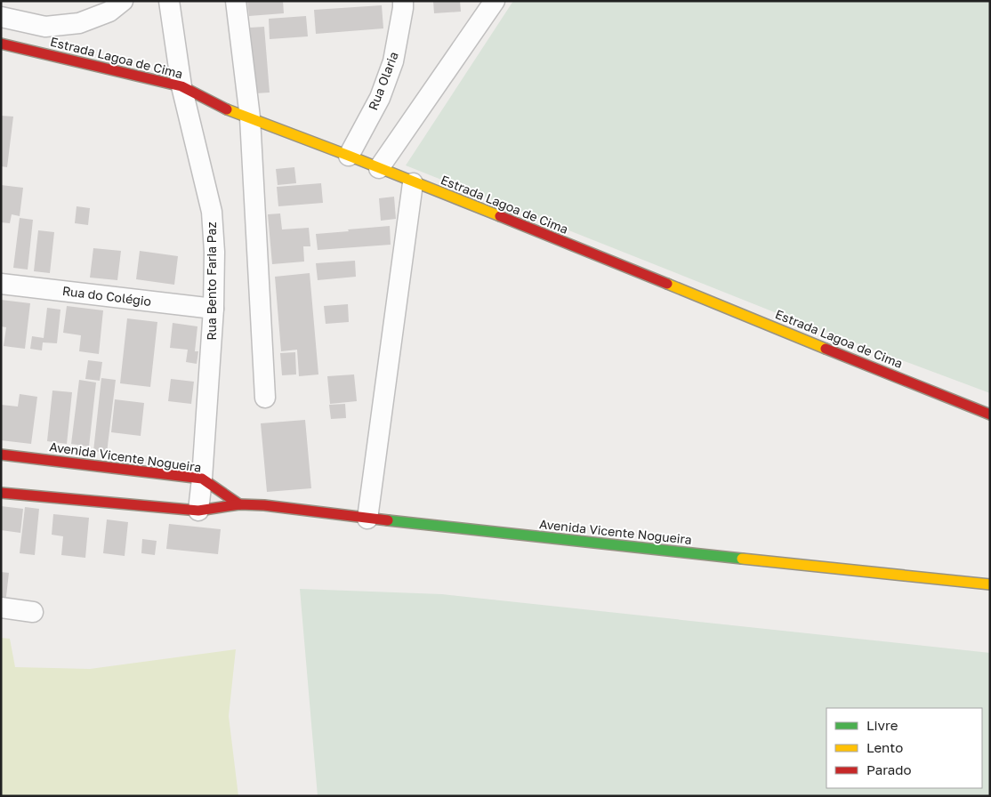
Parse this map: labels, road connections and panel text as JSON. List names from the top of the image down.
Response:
{
  "streets": {
    "street": [
      "Estrada Lagoa de Cima",
      "Rua Olaria",
      "Rua Bento Faria Paz",
      "Rua do Colégio",
      "Avenida Vicente Nogueira"
    ]
  },
  "crossings": [
    ["Estrada Lagoa de Cima", "Rua Olaria"],
    ["Estrada Lagoa de Cima", "Rua Bento Faria Paz"],
    ["Rua Bento Faria Paz", "Rua do Colégio"],
    ["Rua Bento Faria Paz", "Avenida Vicente Nogueira"]
  ],
  "legend": ["Livre", "Lento", "Parado"]
}
